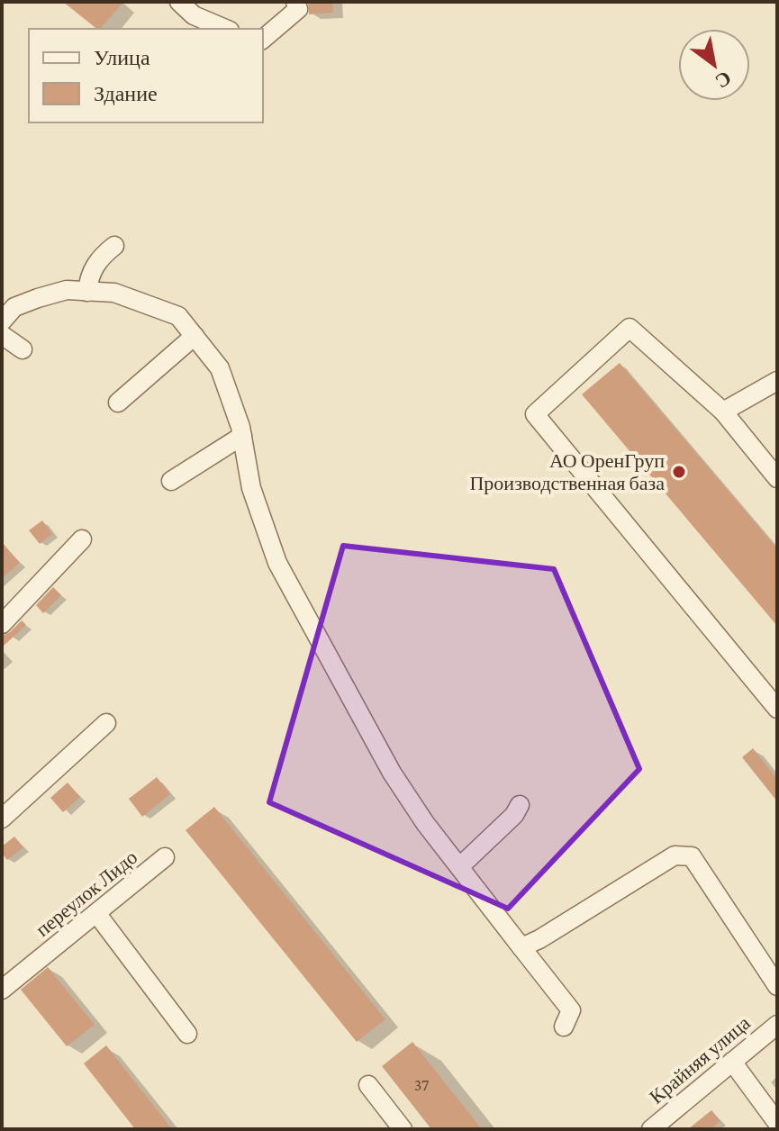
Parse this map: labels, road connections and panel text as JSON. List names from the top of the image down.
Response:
{
  "streets": {
    "street": ["переулок Лидо", "Крайняя улица"]
  },
  "places": ["АО ОренГруп Производственная база"],
  "house_numbers": ["37"],
  "legend": ["Улица", "Здание"],
  "north": "bottom right"
}
